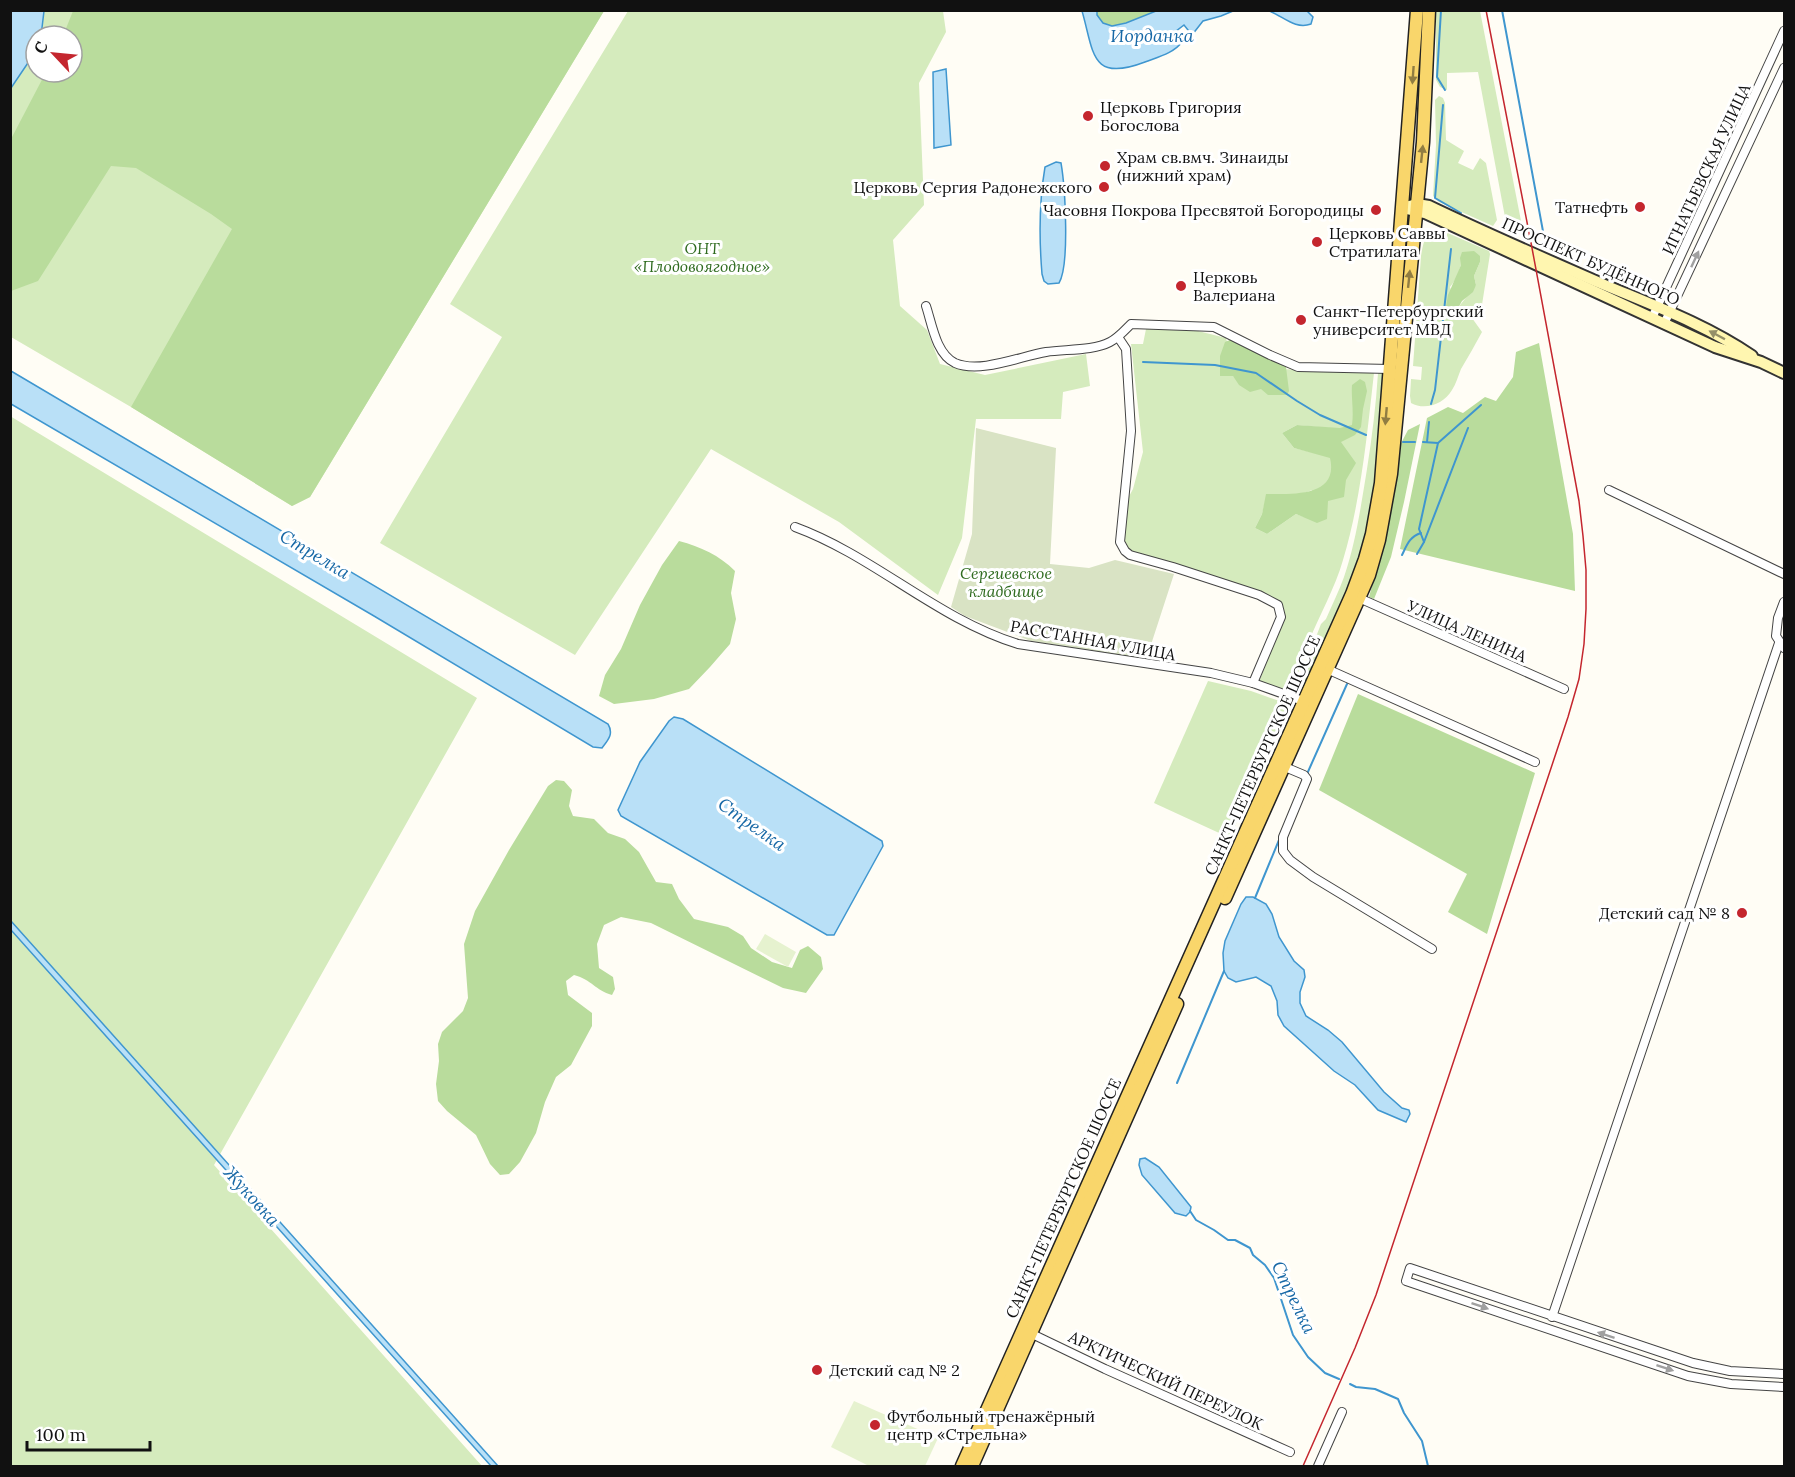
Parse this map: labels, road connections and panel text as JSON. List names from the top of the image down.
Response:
{
  "streets": {
    "main road": ["ПРОСПЕКТ БУДЁННОГО", "САНКТ-ПЕТЕРБУРГСКОЕ ШОССЕ"],
    "street": [
      "ИГНАТЬЕВСКАЯ УЛИЦА",
      "УЛИЦА ЛЕНИНА",
      "РАССТАННАЯ УЛИЦА",
      "АРКТИЧЕСКИЙ ПЕРЕУЛОК"
    ]
  },
  "crossings": [
    ["ИГНАТЬЕВСКАЯ УЛИЦА", "ПРОСПЕКТ БУДЁННОГО"],
    ["ПРОСПЕКТ БУДЁННОГО", "САНКТ-ПЕТЕРБУРГСКОЕ ШОССЕ"],
    ["УЛИЦА ЛЕНИНА", "САНКТ-ПЕТЕРБУРГСКОЕ ШОССЕ"],
    ["РАССТАННАЯ УЛИЦА", "САНКТ-ПЕТЕРБУРГСКОЕ ШОССЕ"],
    ["САНКТ-ПЕТЕРБУРГСКОЕ ШОССЕ", "АРКТИЧЕСКИЙ ПЕРЕУЛОК"]
  ],
  "water": ["Иорданка", "Стрелка", "Жуковка"],
  "parks": ["ОНТ «Плодовоягодное»", "Сергиевское кладбище"],
  "places": [
    "Церковь Григория Богослова",
    "Храм св.вмч. Зинаиды (нижний храм)",
    "Церковь Сергия Радонежского",
    "Татнефть",
    "Часовня Покрова Пресвятой Богородицы",
    "Церковь Саввы Стратилата",
    "Церковь Валериана",
    "Санкт-Петербургский университет МВД",
    "Детский сад № 8",
    "Детский сад № 2",
    "Футбольный тренажёрный центр «Стрельна»"
  ],
  "scale_bar": "100 m",
  "north": "top left"
}
